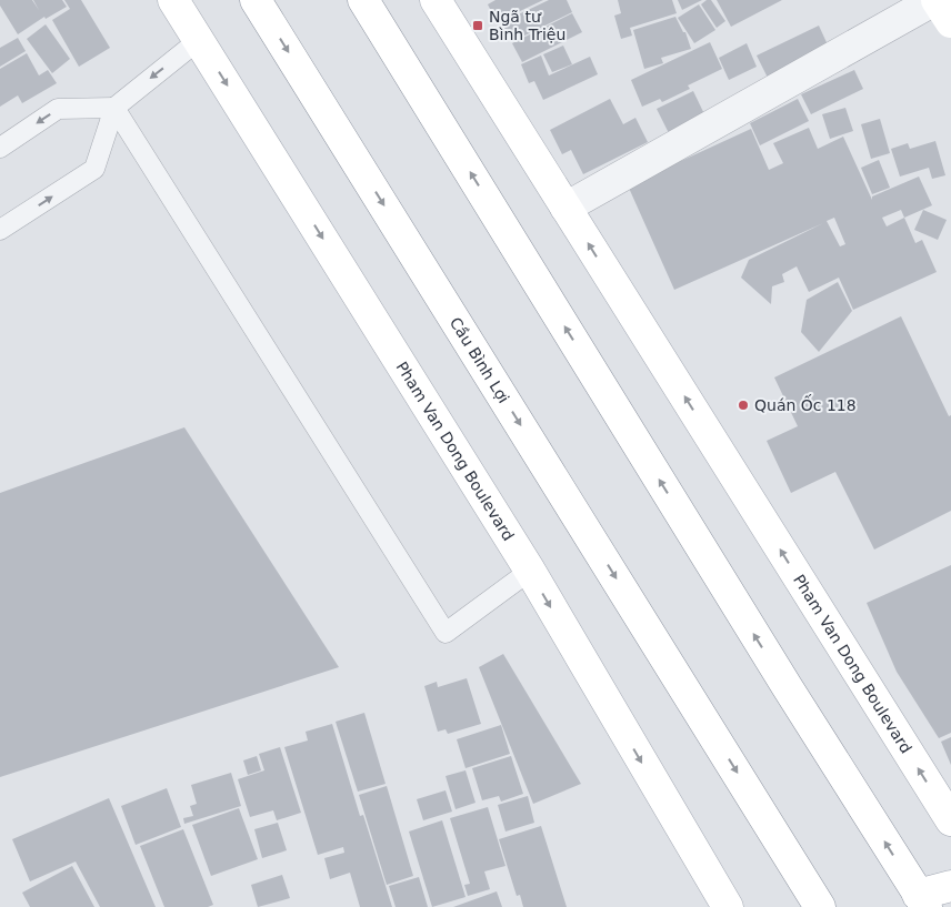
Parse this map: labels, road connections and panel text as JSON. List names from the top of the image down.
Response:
{
  "streets": {
    "main road": ["Cầu Bình Lợi", "Pham Van Dong Boulevard"]
  },
  "places": {
    "transit": ["Ngã tư Bình Triệu"],
    "other": ["Quán Ốc 118"]
  }
}
